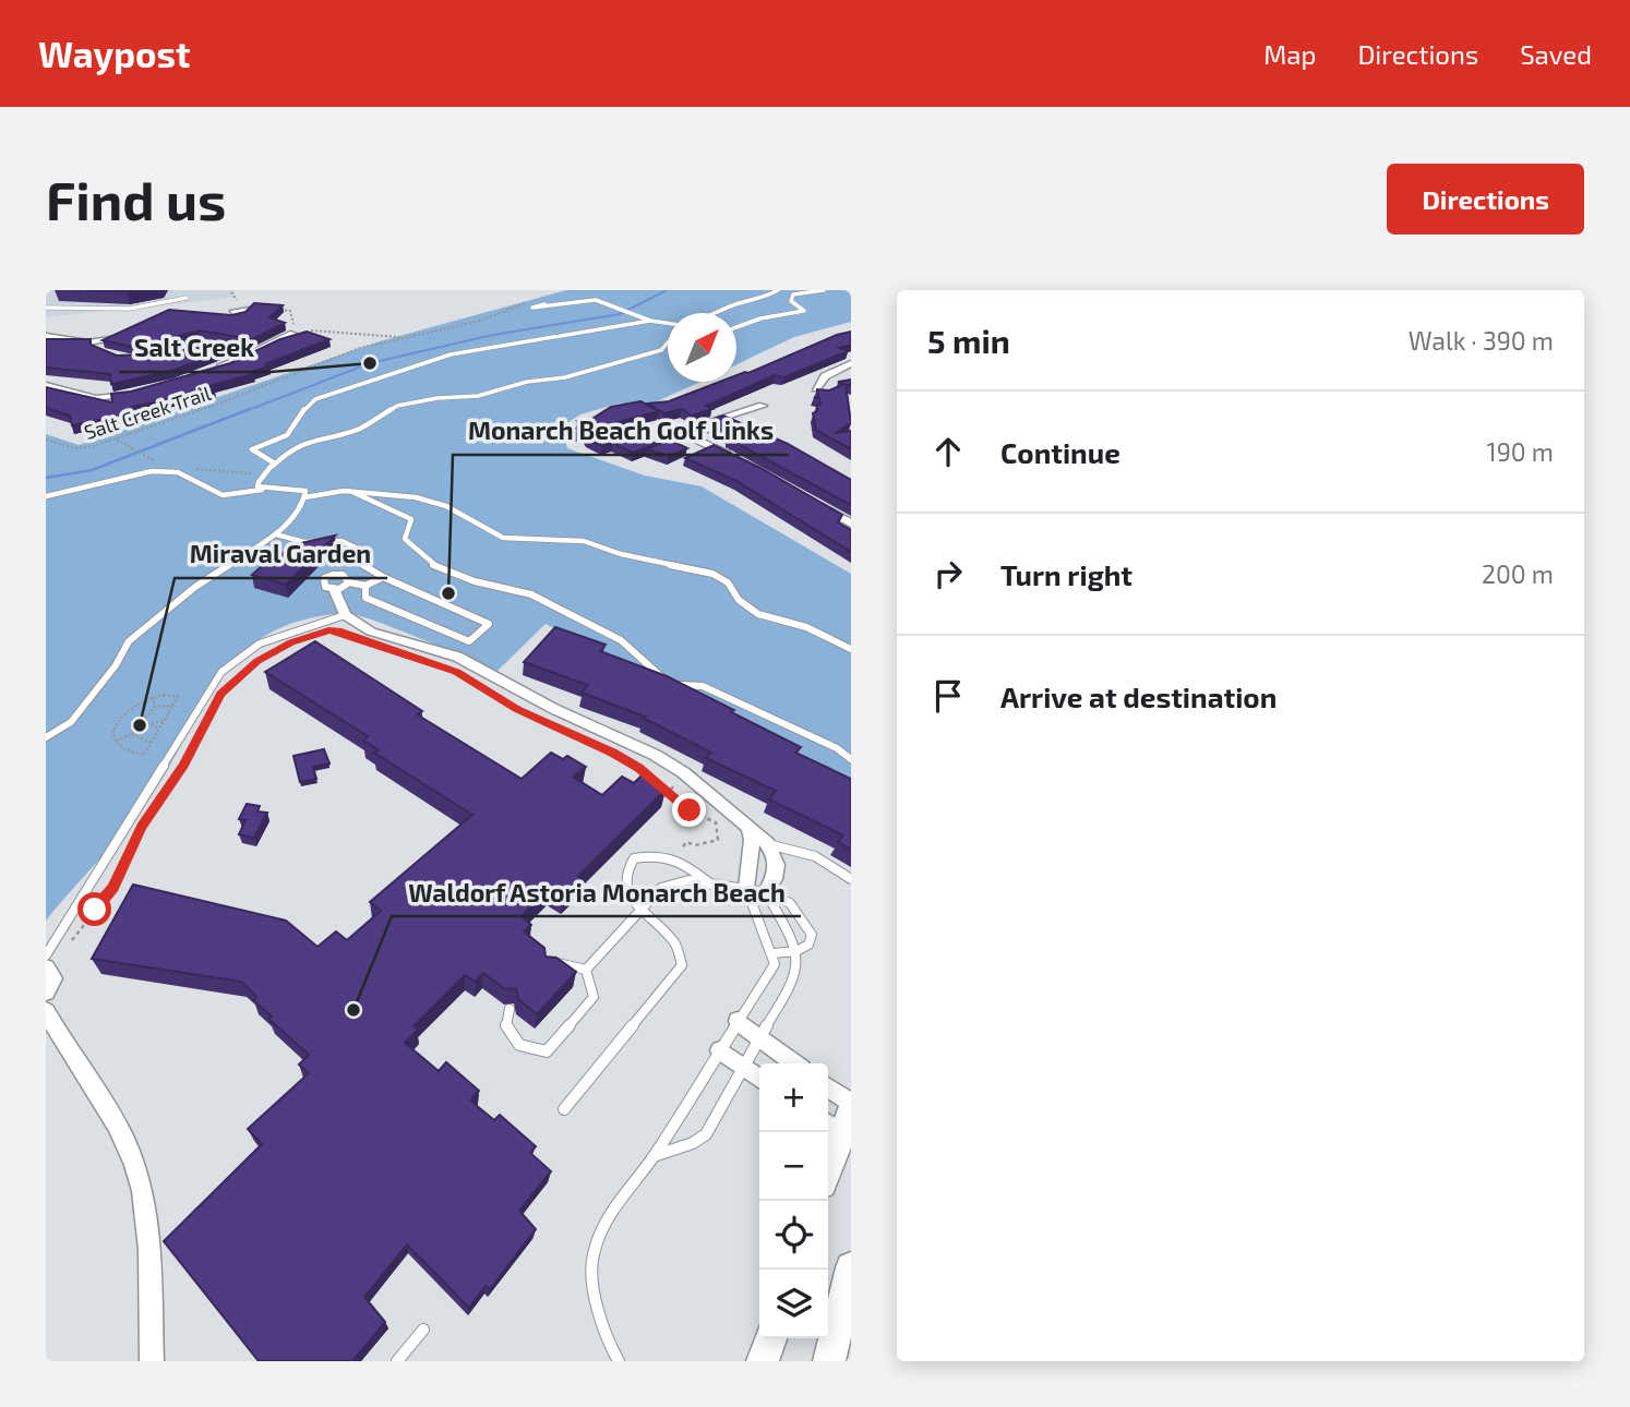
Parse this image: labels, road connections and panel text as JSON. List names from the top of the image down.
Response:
{
  "streets": {
    "path": ["Salt Creek Trail"]
  },
  "places": [
    "Salt Creek",
    "Monarch Beach Golf Links",
    "Miraval Garden",
    "Waldorf Astoria Monarch Beach"
  ],
  "north": "top right",
  "page": {
    "header": "Waypost",
    "nav": ["Map", "Directions", "Saved"],
    "buttons": "Directions",
    "title": "Find us",
    "heading": ["5 min", "Walk · 390 m"],
    "list": [
      ["Continue", "190 m"],
      ["Turn right", "200 m"],
      "Arrive at destination"
    ],
    "map_buttons": ["+", "−"]
  }
}
